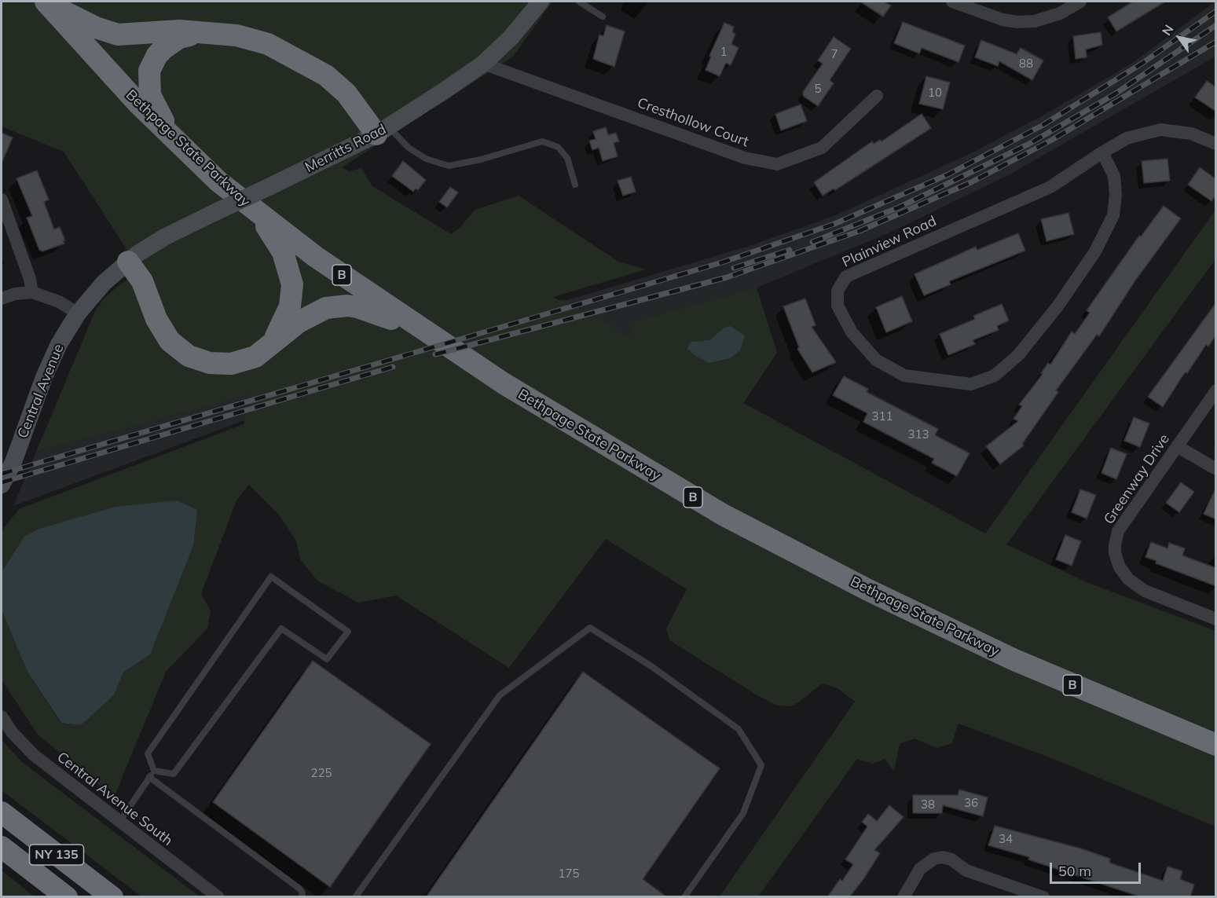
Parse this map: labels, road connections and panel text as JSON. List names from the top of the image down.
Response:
{
  "streets": {
    "highway": ["Bethpage State Parkway", "B", "NY 135"],
    "main road": ["Merritts Road", "Central Avenue"],
    "street": [
      "Cresthollow Court",
      "Plainview Road",
      "Greenway Drive",
      "Central Avenue South"
    ]
  },
  "crossings": [
    ["Cresthollow Court", "Merritts Road"],
    ["Merritts Road", "Central Avenue"]
  ],
  "house_numbers": [
    "1",
    "7",
    "88",
    "5",
    "10",
    "311",
    "313",
    "225",
    "36",
    "38",
    "34",
    "175"
  ],
  "scale_bar": "50 m",
  "north": "top left"
}
